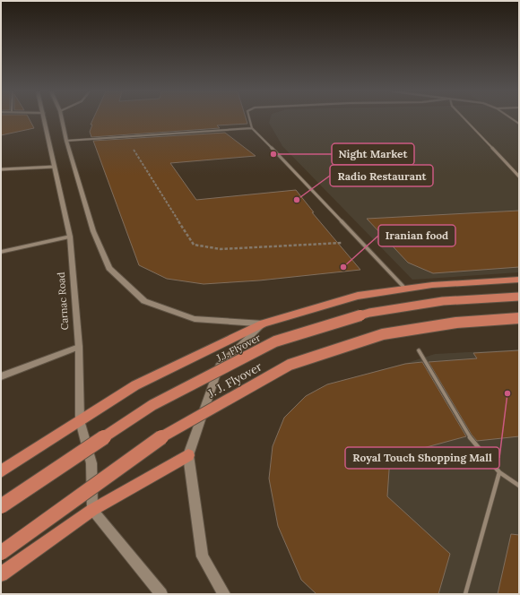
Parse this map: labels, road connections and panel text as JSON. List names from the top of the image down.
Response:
{
  "streets": {
    "main road": ["Carnac Road", "J.J. Flyover", "J. J. Flyover"]
  },
  "places": [
    "Night Market",
    "Radio Restaurant",
    "Iranian food",
    "Royal Touch Shopping Mall"
  ]
}
